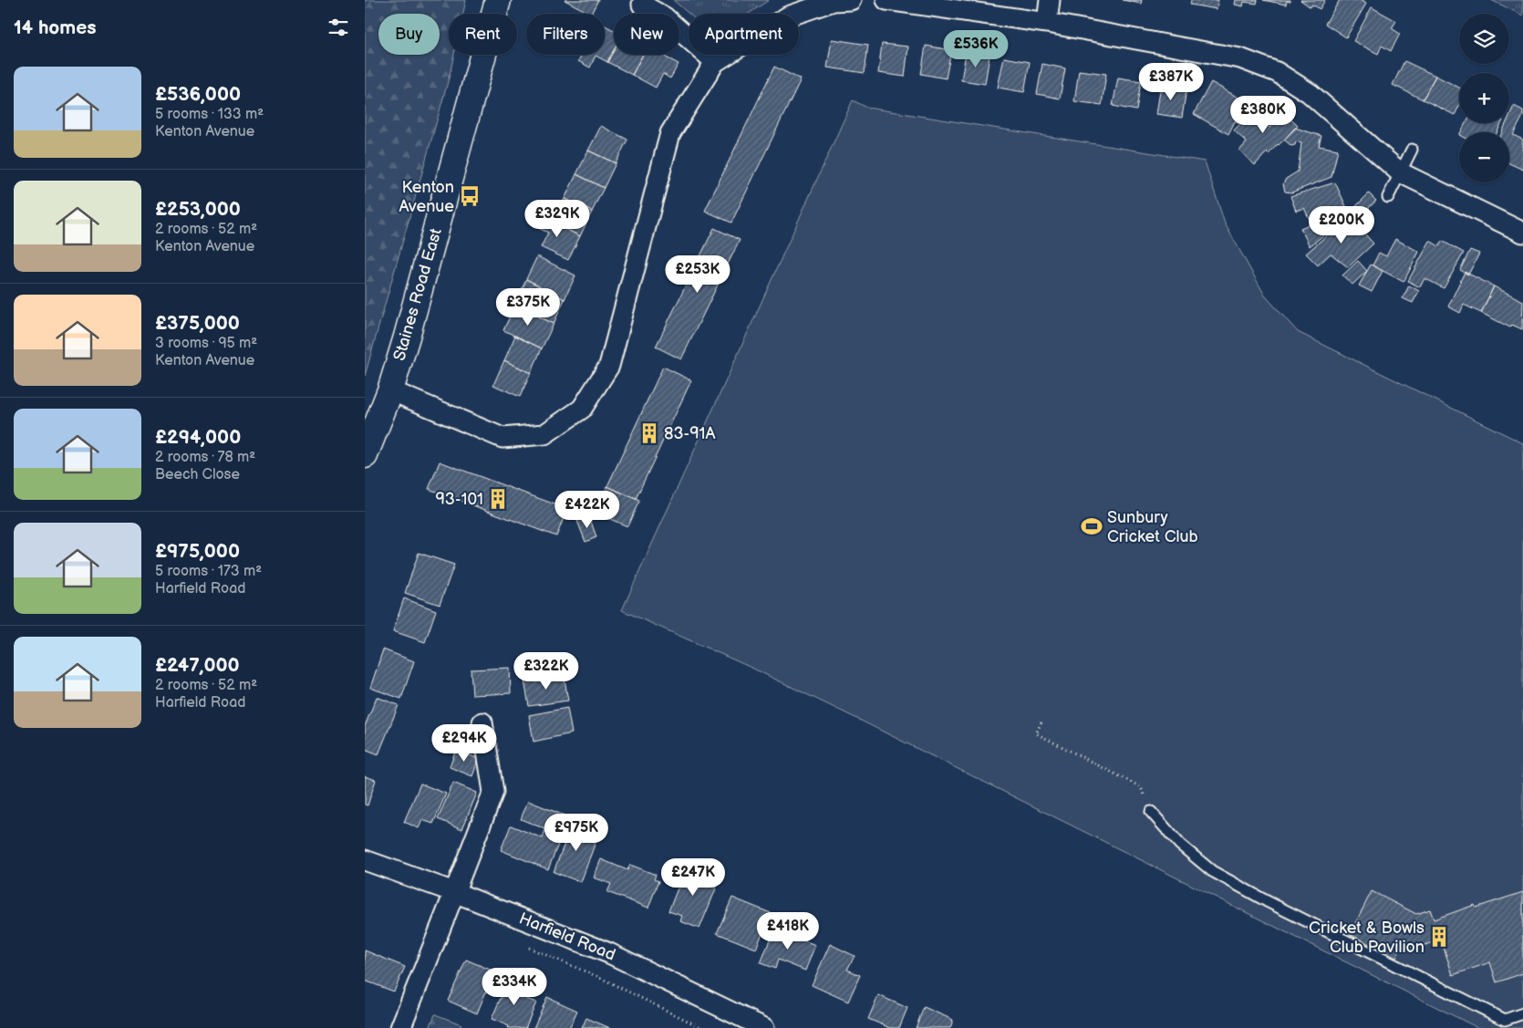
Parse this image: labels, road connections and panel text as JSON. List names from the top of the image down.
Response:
{
  "streets": {
    "highway": ["Staines Road East"],
    "street": ["Harfield Road"]
  },
  "places": {
    "bus stop": ["Kenton Avenue"],
    "building": ["83-91A", "93-101", "Cricket & Bowls Club Pavilion"],
    "sports": ["Sunbury Cricket Club"]
  },
  "page": {
    "heading": "14 homes",
    "map_buttons": ["+", "−"],
    "chip": [
      "Buy",
      "Rent",
      "Filters",
      "New",
      "Apartment"
    ],
    "price": [
      "£536K",
      "£387K",
      "£380K",
      "£329K",
      "£200K",
      "£253K",
      "£375K",
      "£422K",
      "£322K",
      "£294K",
      "£975K",
      "£247K",
      "£418K",
      "£334K"
    ],
    "list": [
      {
        "name": "£536,000",
        "note": "5 rooms · 133 m² · Kenton Avenue"
      },
      {
        "name": "£253,000",
        "note": "2 rooms · 52 m² · Kenton Avenue"
      },
      {
        "name": "£375,000",
        "note": "3 rooms · 95 m² · Kenton Avenue"
      },
      {
        "name": "£294,000",
        "note": "2 rooms · 78 m² · Beech Close"
      },
      {
        "name": "£975,000",
        "note": "5 rooms · 173 m² · Harfield Road"
      },
      {
        "name": "£247,000",
        "note": "2 rooms · 52 m² · Harfield Road"
      }
    ]
  }
}
